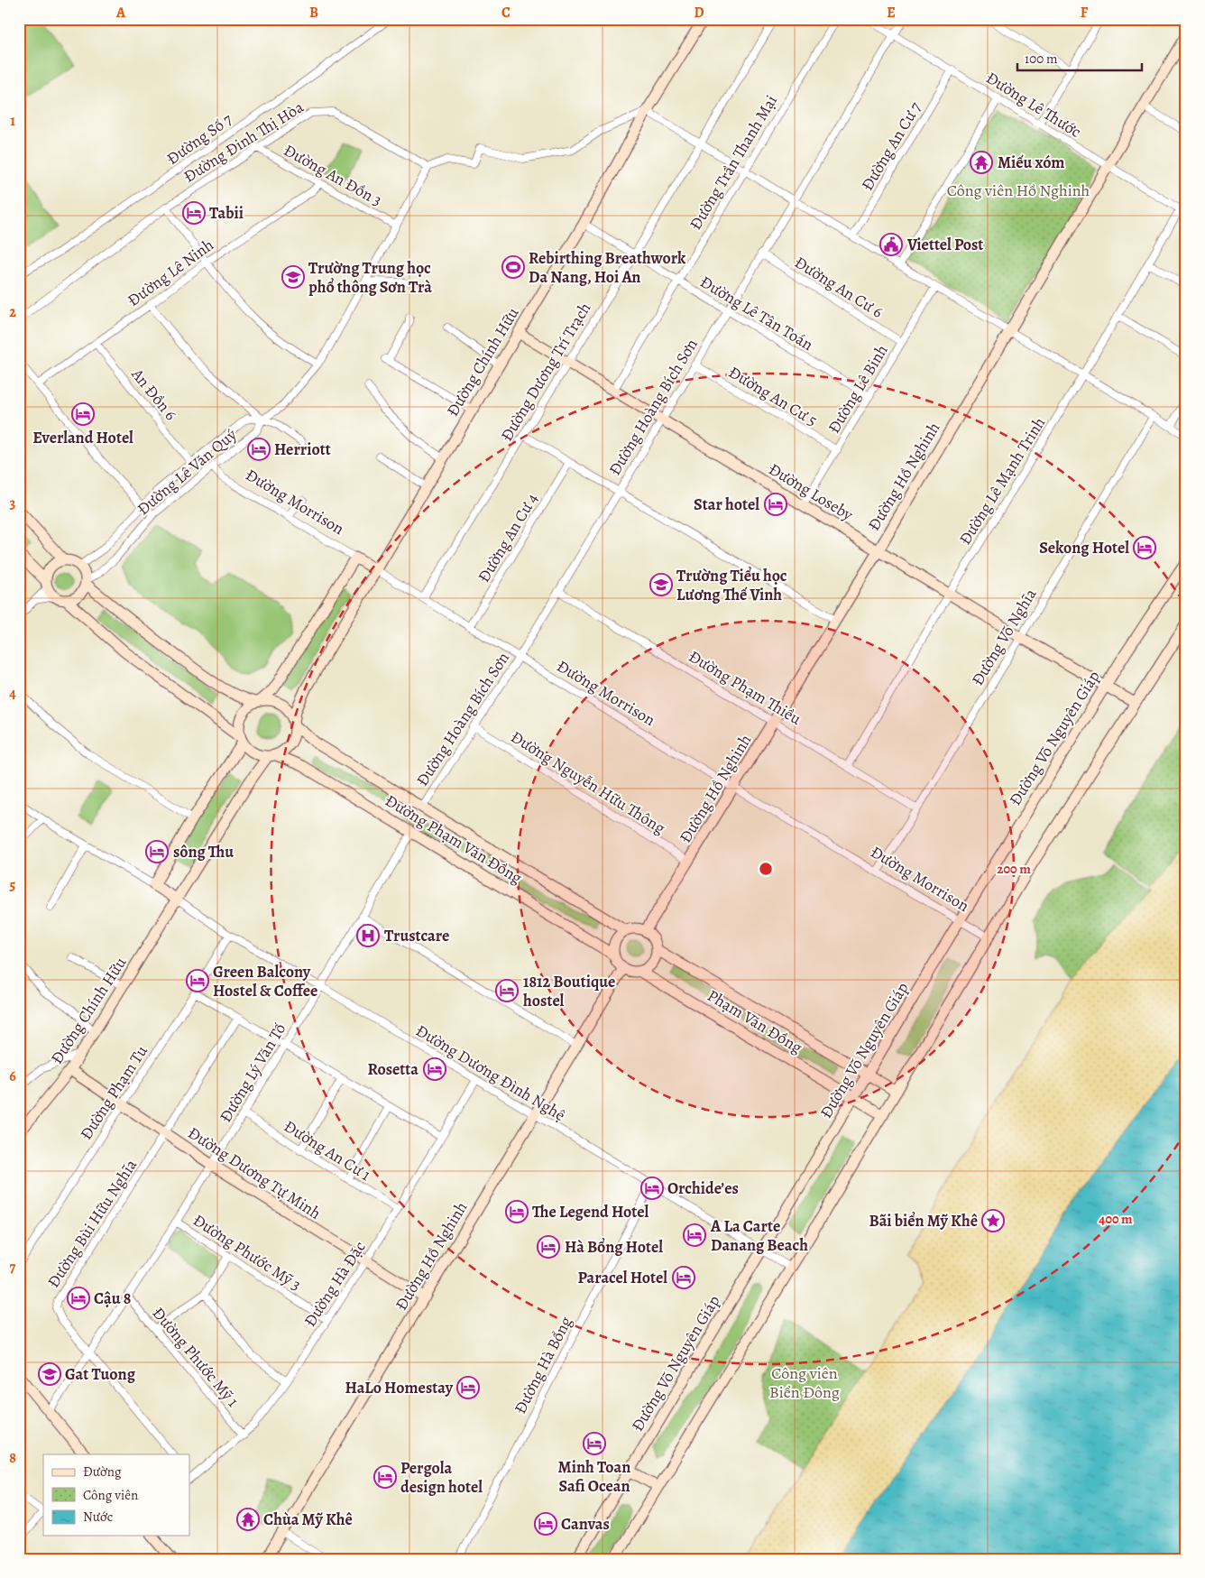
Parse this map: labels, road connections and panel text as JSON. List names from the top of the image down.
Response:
{
  "streets": {
    "street": [
      "Đường Lê Thước",
      "Đường Số 7",
      "Đường Đinh Thị Hòa",
      "Đường An Cư 7",
      "Đường Trần Thanh Mại",
      "Đường An Đồn 3",
      "Đường Lê Ninh",
      "Đường An Cư 6",
      "Đường Lê Tân Toán",
      "Đường Chính Hữu",
      "Đường Dương Trí Trạch",
      "Đường Lê Binh",
      "An Đồn 6",
      "Đường An Cư 5",
      "Đường Hoàng Bích Sơn",
      "Đường Lê Văn Quý",
      "Đường Hồ Nghinh",
      "Đường Lê Mạnh Trinh",
      "Đường Loseby",
      "Đường Morrison",
      "Đường An Cư 4",
      "Đường Võ Nghĩa",
      "Đường Phạm Thiều",
      "Đường Võ Nguyên Giáp",
      "Đường Nguyễn Hữu Thông",
      "Đường Phạm Văn Đồng",
      "Phạm Văn Đồng",
      "Đường Lý Văn Tố",
      "Đường Dương Đình Nghệ",
      "Đường Phạm Tu",
      "Đường An Cư 1",
      "Đường Dương Tự Minh",
      "Đường Bùi Hữu Nghĩa",
      "Đường Phước Mỹ 3",
      "Đường Hà Đặc",
      "Đường Phước Mỹ 1",
      "Đường Hà Bổng"
    ]
  },
  "crossings": [
    ["Đường Lê Thước", "Đường An Cư 7"],
    ["Đường Lê Thước", "Đường Hoàng Bích Sơn"],
    ["Đường Lê Thước", "Đường Hồ Nghinh"],
    ["Đường Lê Thước", "Đường Lê Mạnh Trinh"],
    ["Đường Đinh Thị Hòa", "Đường An Đồn 3"],
    ["Đường Đinh Thị Hòa", "Đường Lê Văn Quý"],
    ["Đường Trần Thanh Mại", "Đường Lê Tân Toán"],
    ["Đường Trần Thanh Mại", "Đường Loseby"],
    ["Đường An Đồn 3", "Đường Lê Ninh"],
    ["Đường An Đồn 3", "Đường Lê Văn Quý"],
    ["Đường Lê Ninh", "An Đồn 6"],
    ["Đường An Cư 6", "Đường Lê Binh"],
    ["Đường An Cư 6", "Đường Hoàng Bích Sơn"],
    ["Đường Lê Tân Toán", "Đường Chính Hữu"],
    ["Đường Lê Tân Toán", "Đường Dương Trí Trạch"],
    ["Đường Lê Tân Toán", "Đường Lê Binh"],
    ["Đường Lê Tân Toán", "Đường Hoàng Bích Sơn"],
    ["Đường Chính Hữu", "Đường Loseby"],
    ["Đường Chính Hữu", "Đường Morrison"],
    ["Đường Chính Hữu", "Đường Phạm Văn Đồng"],
    ["Đường Chính Hữu", "Đường Dương Đình Nghệ"],
    ["Đường Chính Hữu", "Đường Dương Tự Minh"],
    ["Đường Dương Trí Trạch", "Đường Loseby"],
    ["Đường Dương Trí Trạch", "Đường Morrison"],
    ["Đường Lê Binh", "Đường An Cư 5"],
    ["Đường Lê Binh", "Đường Loseby"],
    ["An Đồn 6", "Đường Lê Văn Quý"],
    ["Đường An Cư 5", "Đường Hoàng Bích Sơn"],
    ["Đường Hoàng Bích Sơn", "Đường Loseby"],
    ["Đường Hoàng Bích Sơn", "Đường Morrison"],
    ["Đường Hoàng Bích Sơn", "Đường Phạm Thiều"],
    ["Đường Hoàng Bích Sơn", "Đường Nguyễn Hữu Thông"],
    ["Đường Hoàng Bích Sơn", "Đường Phạm Văn Đồng"],
    ["Đường Lê Văn Quý", "Đường Morrison"],
    ["Đường Hồ Nghinh", "Đường Loseby"],
    ["Đường Hồ Nghinh", "Đường Morrison"],
    ["Đường Hồ Nghinh", "Đường Phạm Thiều"],
    ["Đường Hồ Nghinh", "Đường Nguyễn Hữu Thông"],
    ["Đường Hồ Nghinh", "Đường Phạm Văn Đồng"],
    ["Đường Hồ Nghinh", "Phạm Văn Đồng"],
    ["Đường Hồ Nghinh", "Đường Dương Đình Nghệ"],
    ["Đường Hồ Nghinh", "Đường Dương Tự Minh"],
    ["Đường Lê Mạnh Trinh", "Đường Loseby"],
    ["Đường Lê Mạnh Trinh", "Đường Phạm Thiều"],
    ["Đường Loseby", "Đường Võ Nghĩa"],
    ["Đường Loseby", "Đường Võ Nguyên Giáp"],
    ["Đường Morrison", "Đường An Cư 4"],
    ["Đường Morrison", "Đường Võ Nghĩa"],
    ["Đường Morrison", "Đường Võ Nguyên Giáp"],
    ["Đường Võ Nghĩa", "Đường Phạm Thiều"],
    ["Đường Võ Nguyên Giáp", "Phạm Văn Đồng"],
    ["Đường Võ Nguyên Giáp", "Đường Dương Đình Nghệ"],
    ["Đường Phạm Văn Đồng", "Phạm Văn Đồng"],
    ["Đường Phạm Văn Đồng", "Đường Lý Văn Tố"],
    ["Đường Lý Văn Tố", "Đường Dương Đình Nghệ"],
    ["Đường Lý Văn Tố", "Đường An Cư 1"],
    ["Đường Lý Văn Tố", "Đường Dương Tự Minh"],
    ["Đường Lý Văn Tố", "Đường Bùi Hữu Nghĩa"],
    ["Đường Lý Văn Tố", "Đường Phước Mỹ 3"],
    ["Đường Lý Văn Tố", "Đường Phước Mỹ 1"],
    ["Đường Dương Đình Nghệ", "Đường Phạm Tu"],
    ["Đường Dương Đình Nghệ", "Đường Hà Đặc"],
    ["Đường Dương Đình Nghệ", "Đường Hà Bổng"],
    ["Đường Phạm Tu", "Đường Dương Tự Minh"],
    ["Đường An Cư 1", "Đường Hà Đặc"],
    ["Đường Dương Tự Minh", "Đường Bùi Hữu Nghĩa"],
    ["Đường Dương Tự Minh", "Đường Hà Đặc"],
    ["Đường Phước Mỹ 3", "Đường Hà Đặc"],
    ["Đường Hà Đặc", "Đường Phước Mỹ 1"]
  ],
  "parks": ["Công viên Hồ Nghinh", "Công viên Biển Đông"],
  "places": {
    "temple": ["Miếu xóm", "Chùa Mỹ Khê"],
    "hotel": [
      "Tabii",
      "Everland Hotel",
      "Herriott",
      "Star hotel",
      "Sekong Hotel",
      "sông Thu",
      "Green Balcony Hostel & Coffee",
      "1812 Boutique hostel",
      "Rosetta",
      "Orchide’es",
      "The Legend Hotel",
      "A La Carte Danang Beach",
      "Hà Bổng Hotel",
      "Paracel Hotel",
      "Cậu 8",
      "HaLo Homestay",
      "Minh Toan Safi Ocean",
      "Pergola design hotel",
      "Canvas"
    ],
    "public building": ["Viettel Post"],
    "sports": ["Rebirthing Breathwork Da Nang, Hoi An"],
    "school or university": ["Trường Trung học phổ thông Sơn Trà", "Trường Tiểu học Lương Thế Vinh", "Gat Tuong"],
    "hospital": ["Trustcare"],
    "place": ["Bãi biển Mỹ Khê"]
  },
  "legend": ["Đường", "Công viên", "Nước"],
  "scale_bar": "100 m",
  "grid": {
    "columns": [
      "A",
      "B",
      "C",
      "D",
      "E",
      "F"
    ],
    "rows": [
      "1",
      "2",
      "3",
      "4",
      "5",
      "6",
      "7",
      "8"
    ]
  },
  "rings": ["200 m", "400 m"]
}
